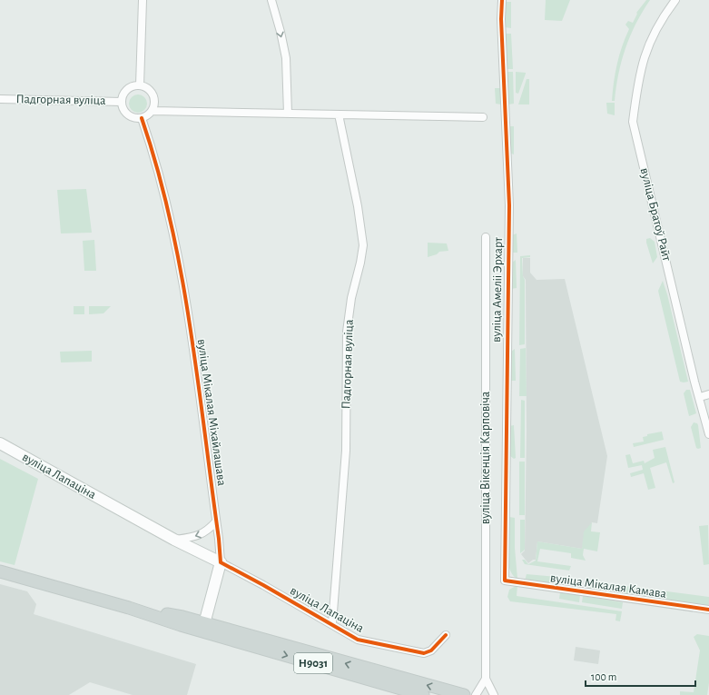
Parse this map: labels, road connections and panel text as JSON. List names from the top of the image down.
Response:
{
  "streets": {
    "main road": ["вуліца Лапаціна", "Н9031"],
    "street": [
      "Падгорная вуліца",
      "вуліца Братоў Райт",
      "вуліца Амеліі Эрхарт",
      "вуліца Мікалая Міхайлашава",
      "вуліца Вікенція Карповіча",
      "вуліца Мікалая Камава"
    ]
  },
  "crossings": [
    ["Падгорная вуліца", "вуліца Мікалая Міхайлашава"],
    ["Падгорная вуліца", "вуліца Лапаціна"],
    ["вуліца Амеліі Эрхарт", "вуліца Мікалая Камава"],
    ["вуліца Мікалая Міхайлашава", "вуліца Лапаціна"]
  ],
  "scale_bar": "100 m"
}
